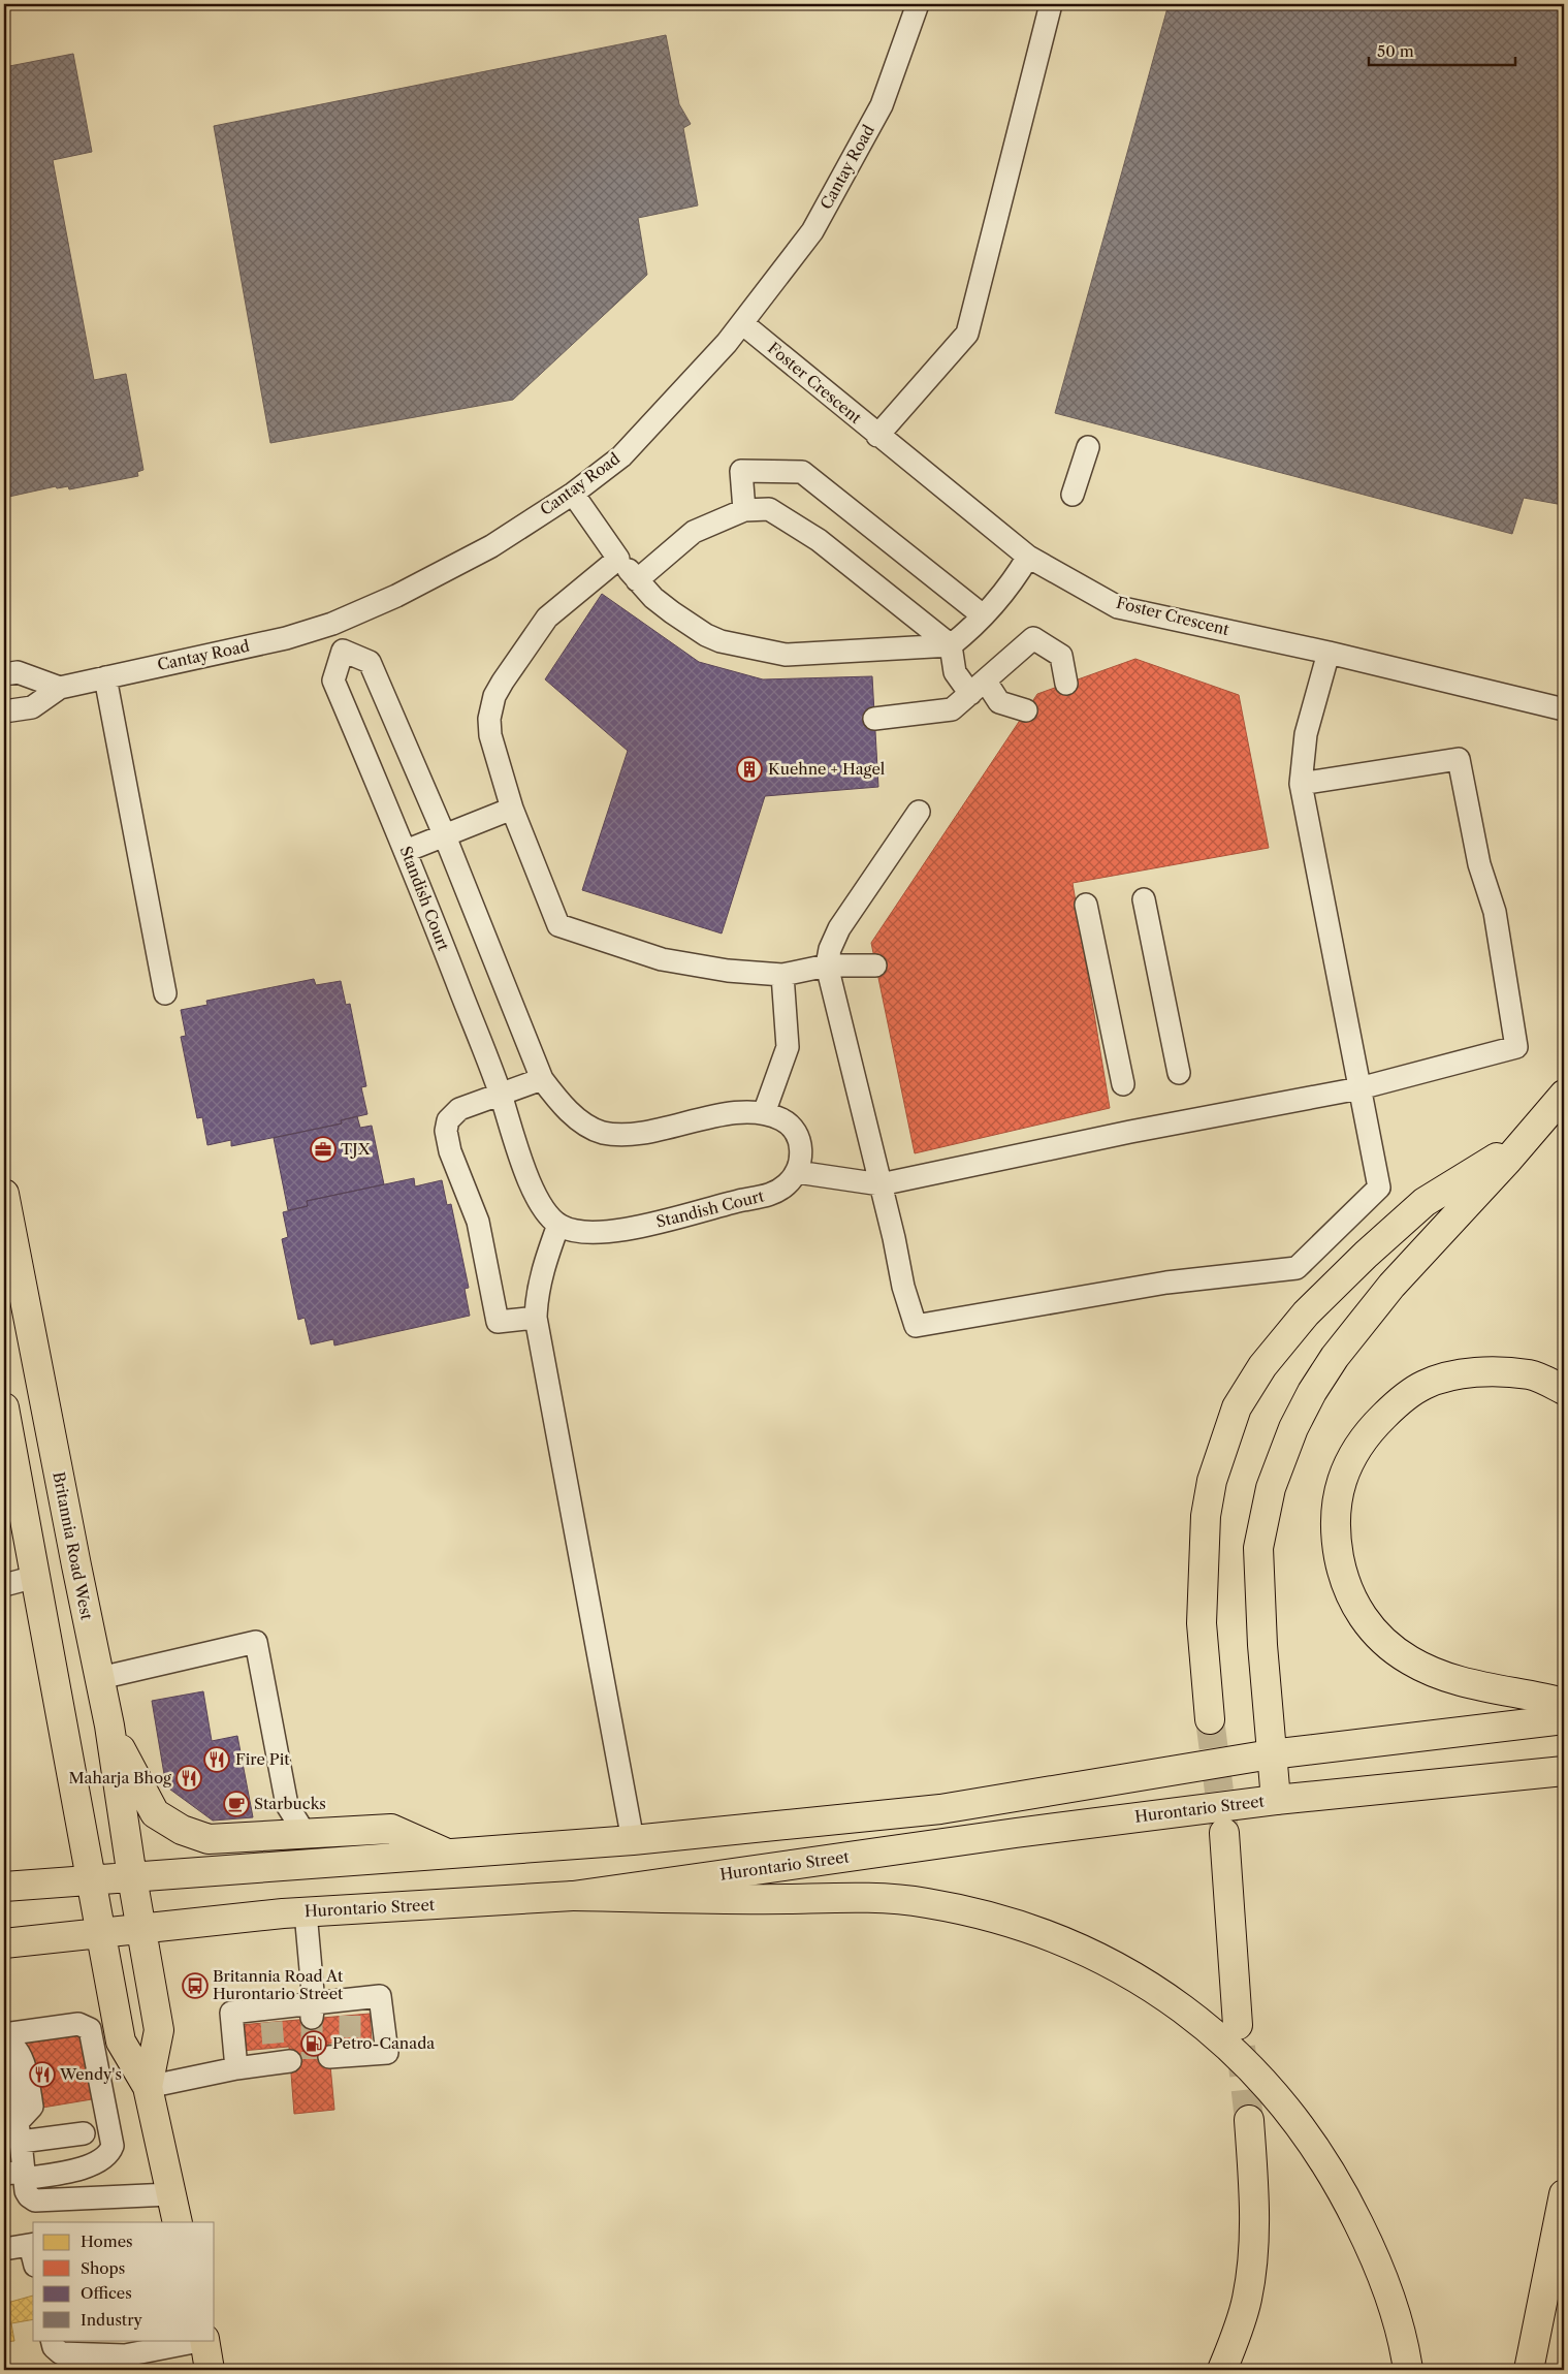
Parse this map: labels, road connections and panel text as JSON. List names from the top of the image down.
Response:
{
  "streets": {
    "main road": ["Britannia Road West", "Hurontario Street"],
    "street": ["Cantay Road", "Foster Crescent", "Standish Court"]
  },
  "crossings": [
    ["Cantay Road", "Foster Crescent"],
    ["Britannia Road West", "Hurontario Street"]
  ],
  "places": {
    "building": ["Kuehne + Hagel"],
    "office": ["TJX"],
    "restaurant": ["Fire Pit", "Maharja Bhog", "Wendy's"],
    "cafe": ["Starbucks"],
    "bus stop": ["Britannia Road At Hurontario Street"],
    "fuel station": ["Petro-Canada"]
  },
  "legend": [
    "Homes",
    "Shops",
    "Offices",
    "Industry"
  ],
  "scale_bar": "50 m"
}
